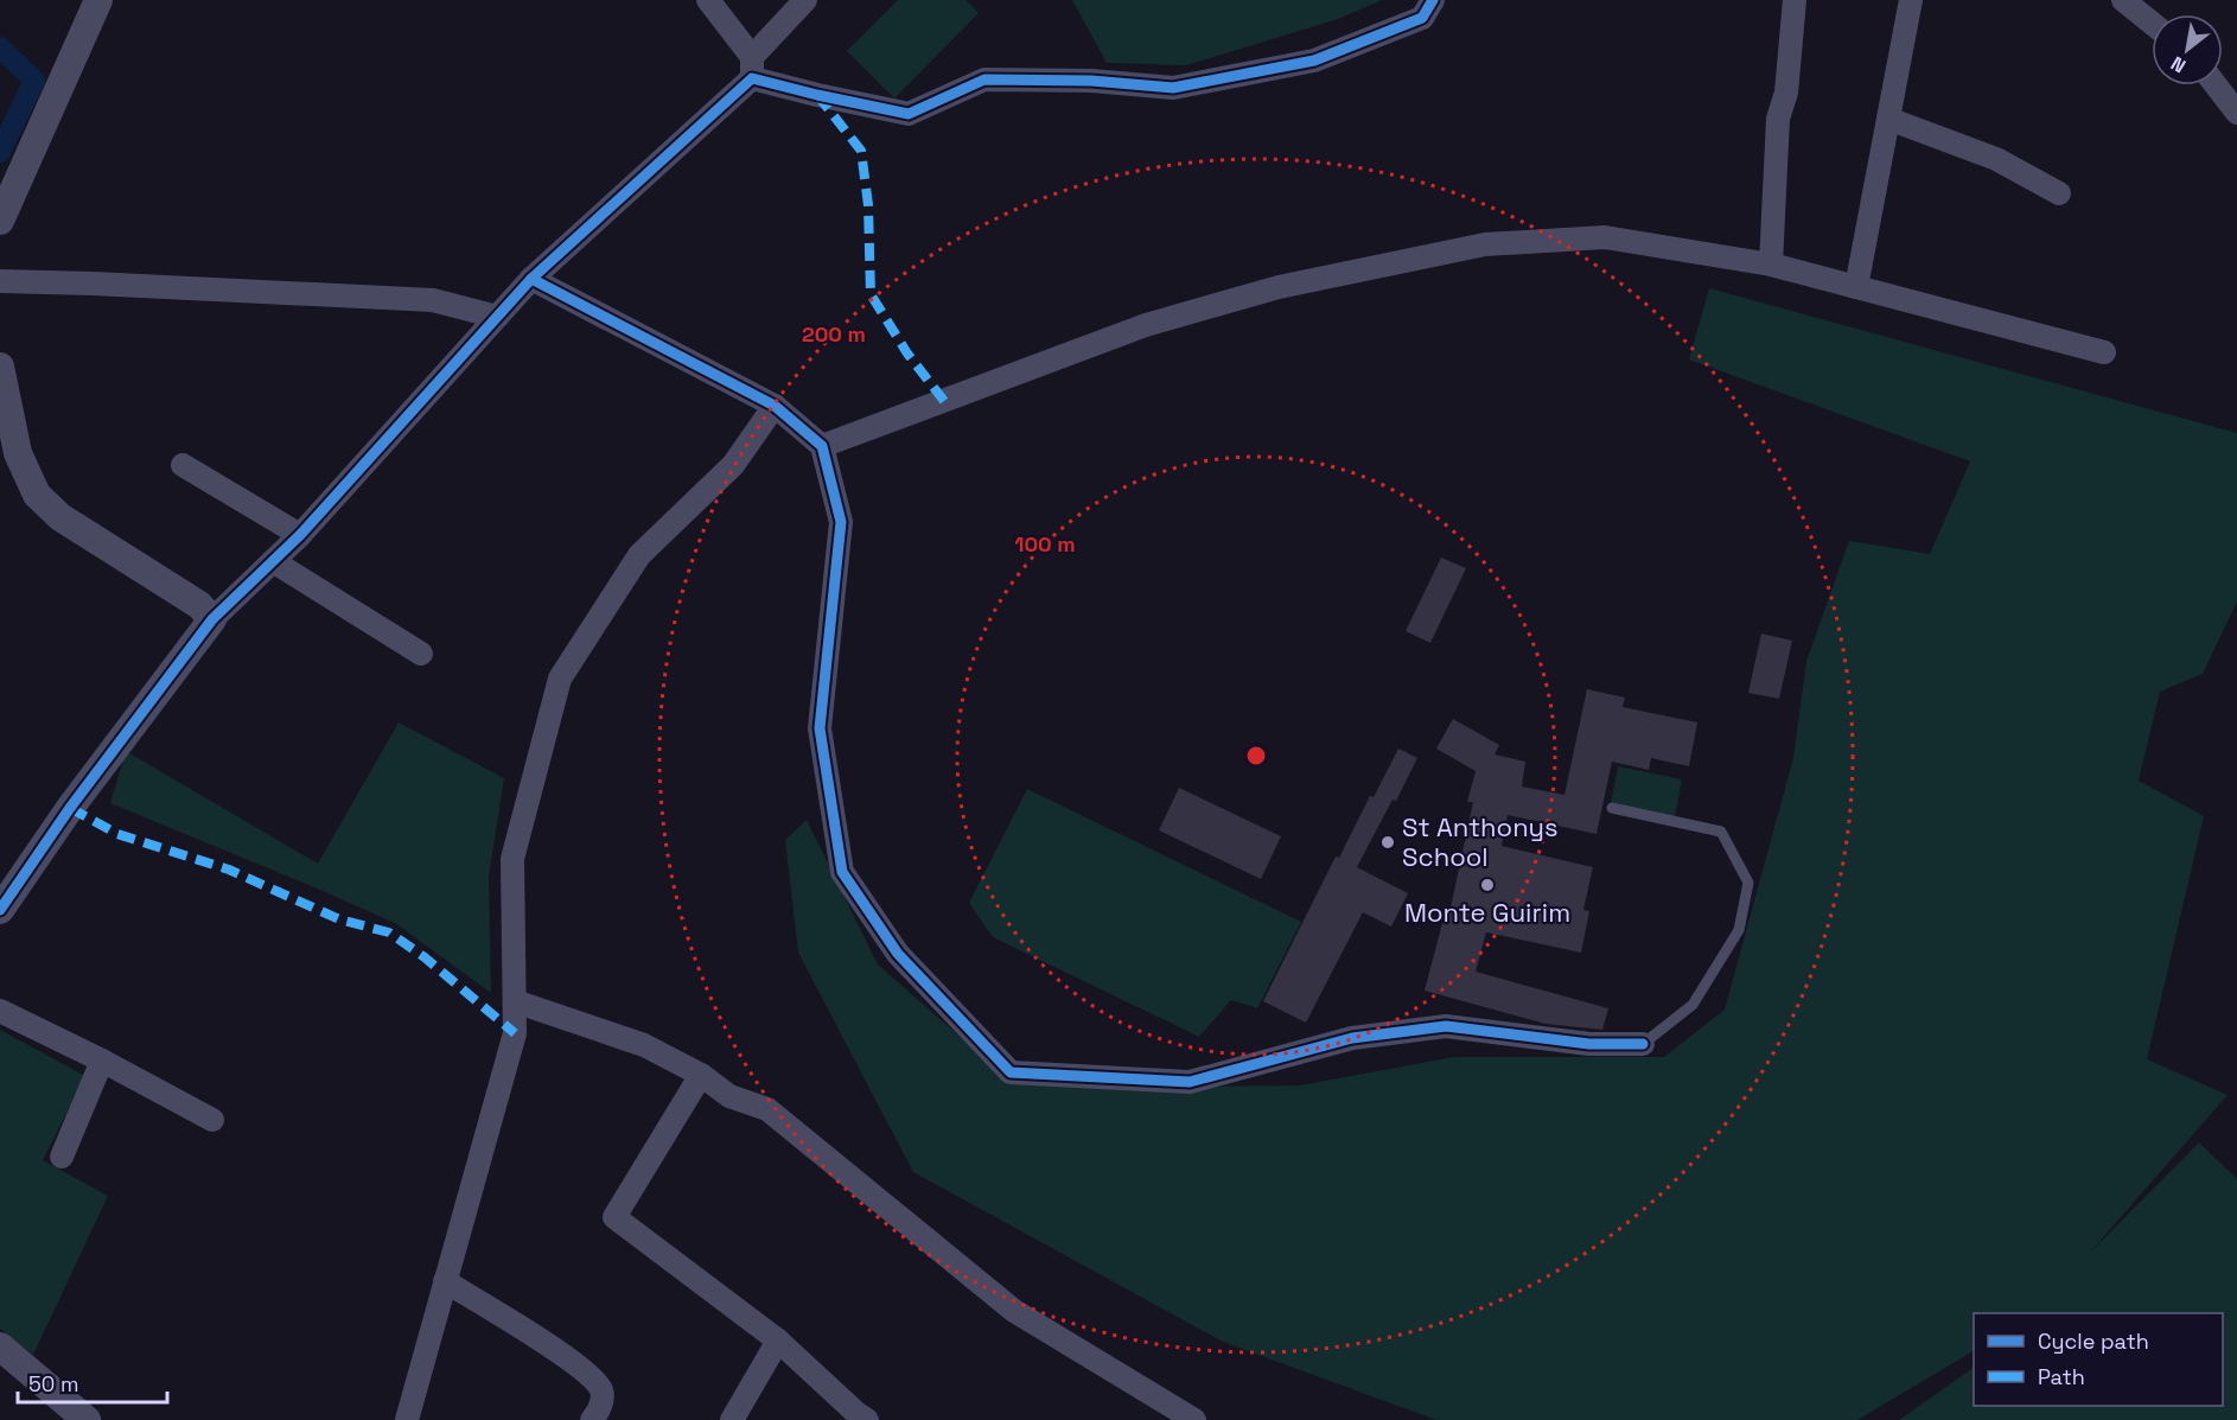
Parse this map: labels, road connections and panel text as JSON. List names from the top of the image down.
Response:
{
  "places": ["St Anthonys School", "Monte Guirim"],
  "legend": ["Cycle path", "Path"],
  "scale_bar": "50 m",
  "north": "bottom left",
  "rings": ["200 m", "100 m"]
}
